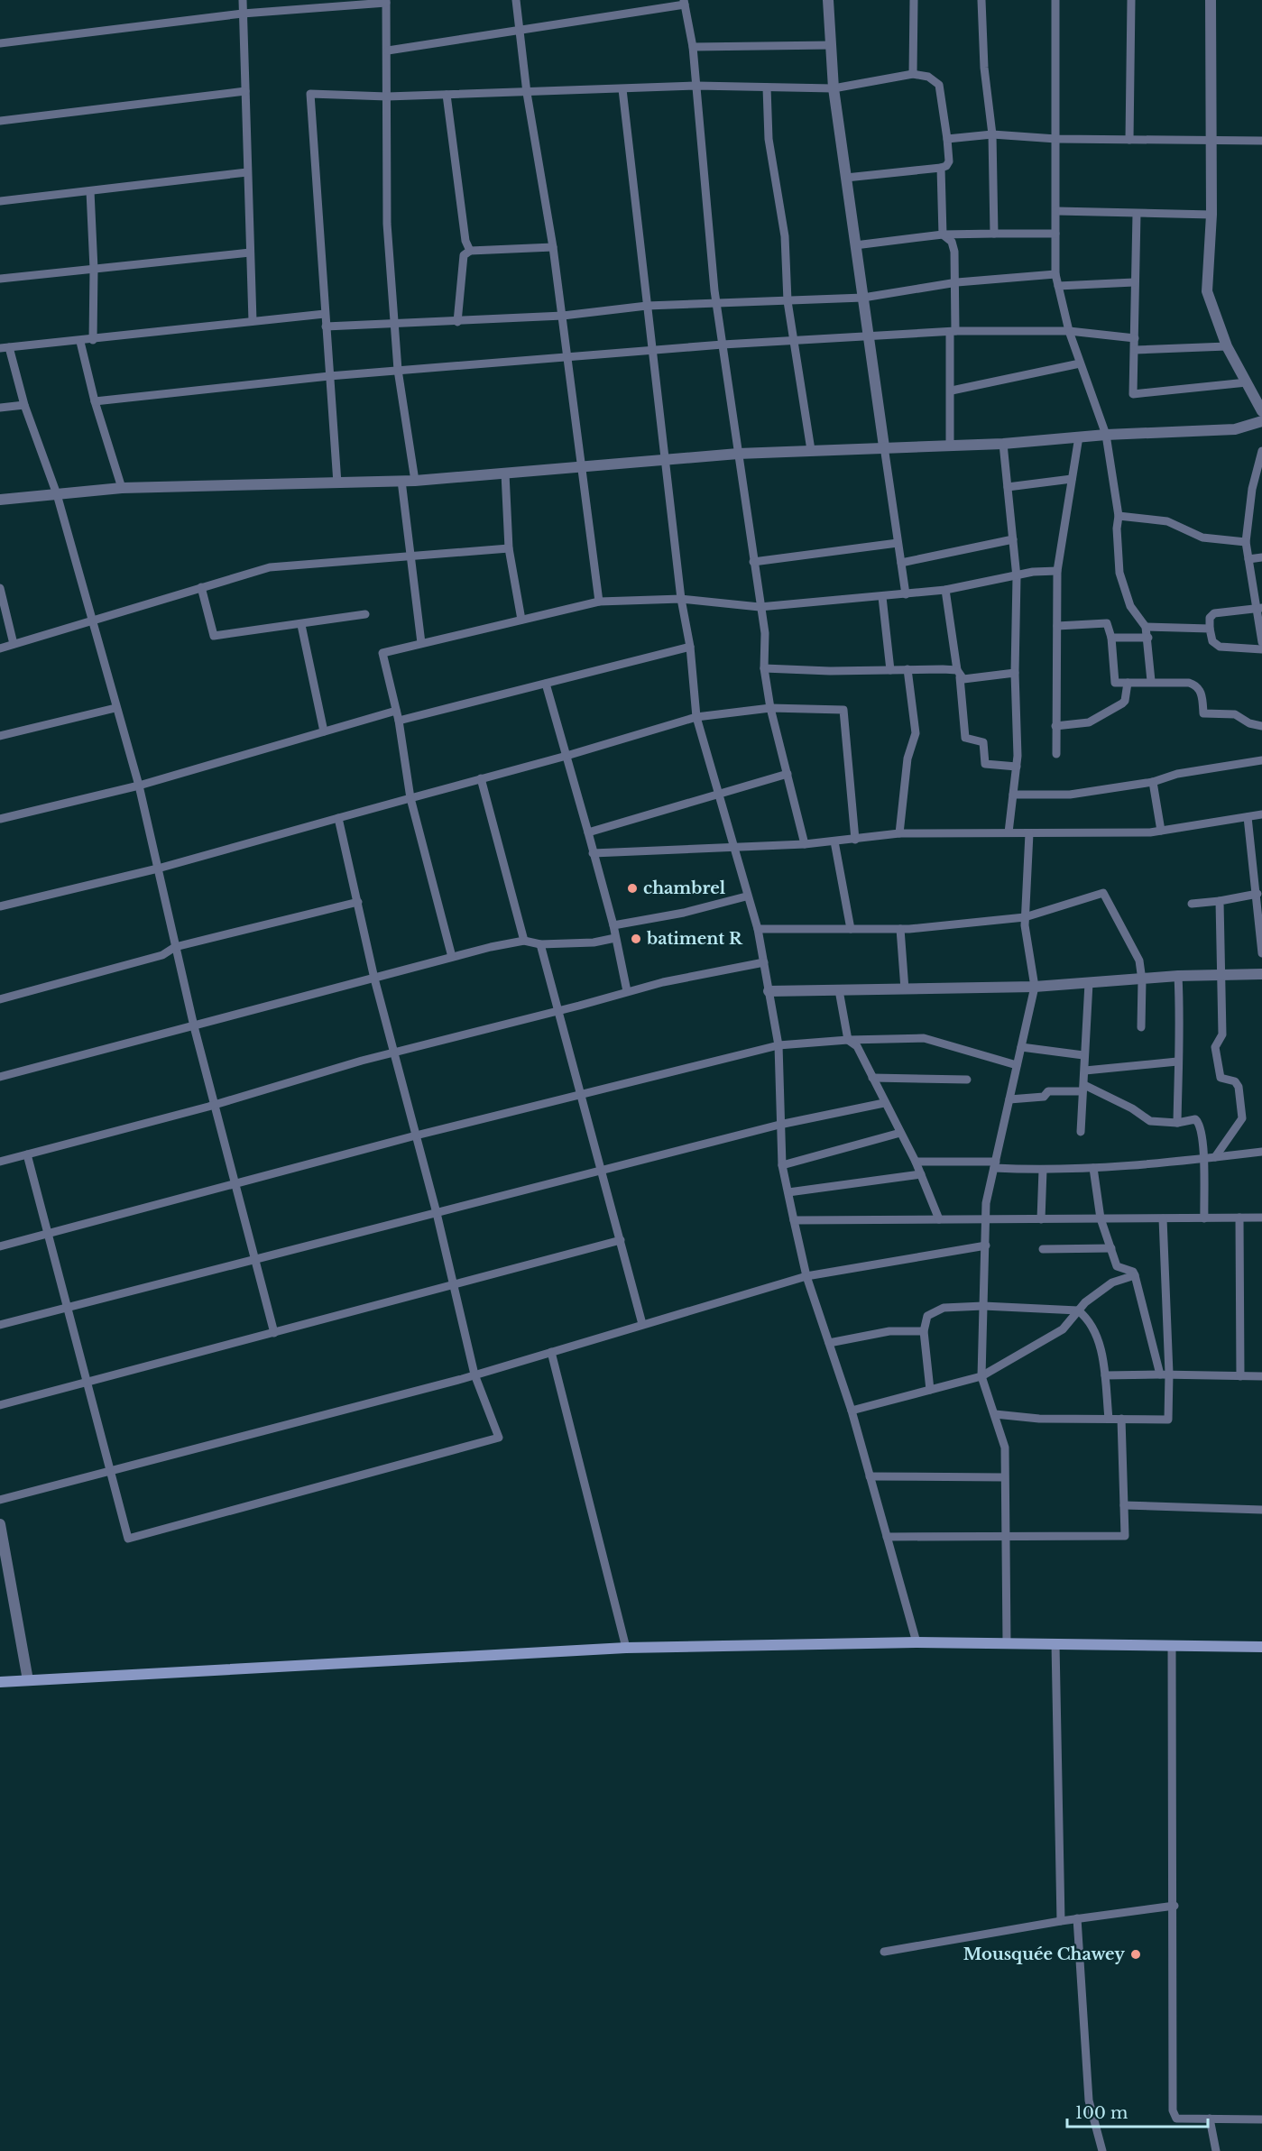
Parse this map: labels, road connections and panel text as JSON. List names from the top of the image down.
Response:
{
  "places": ["chambrel", "batiment R", "Mousquée Chawey"],
  "scale_bar": "100 m"
}
